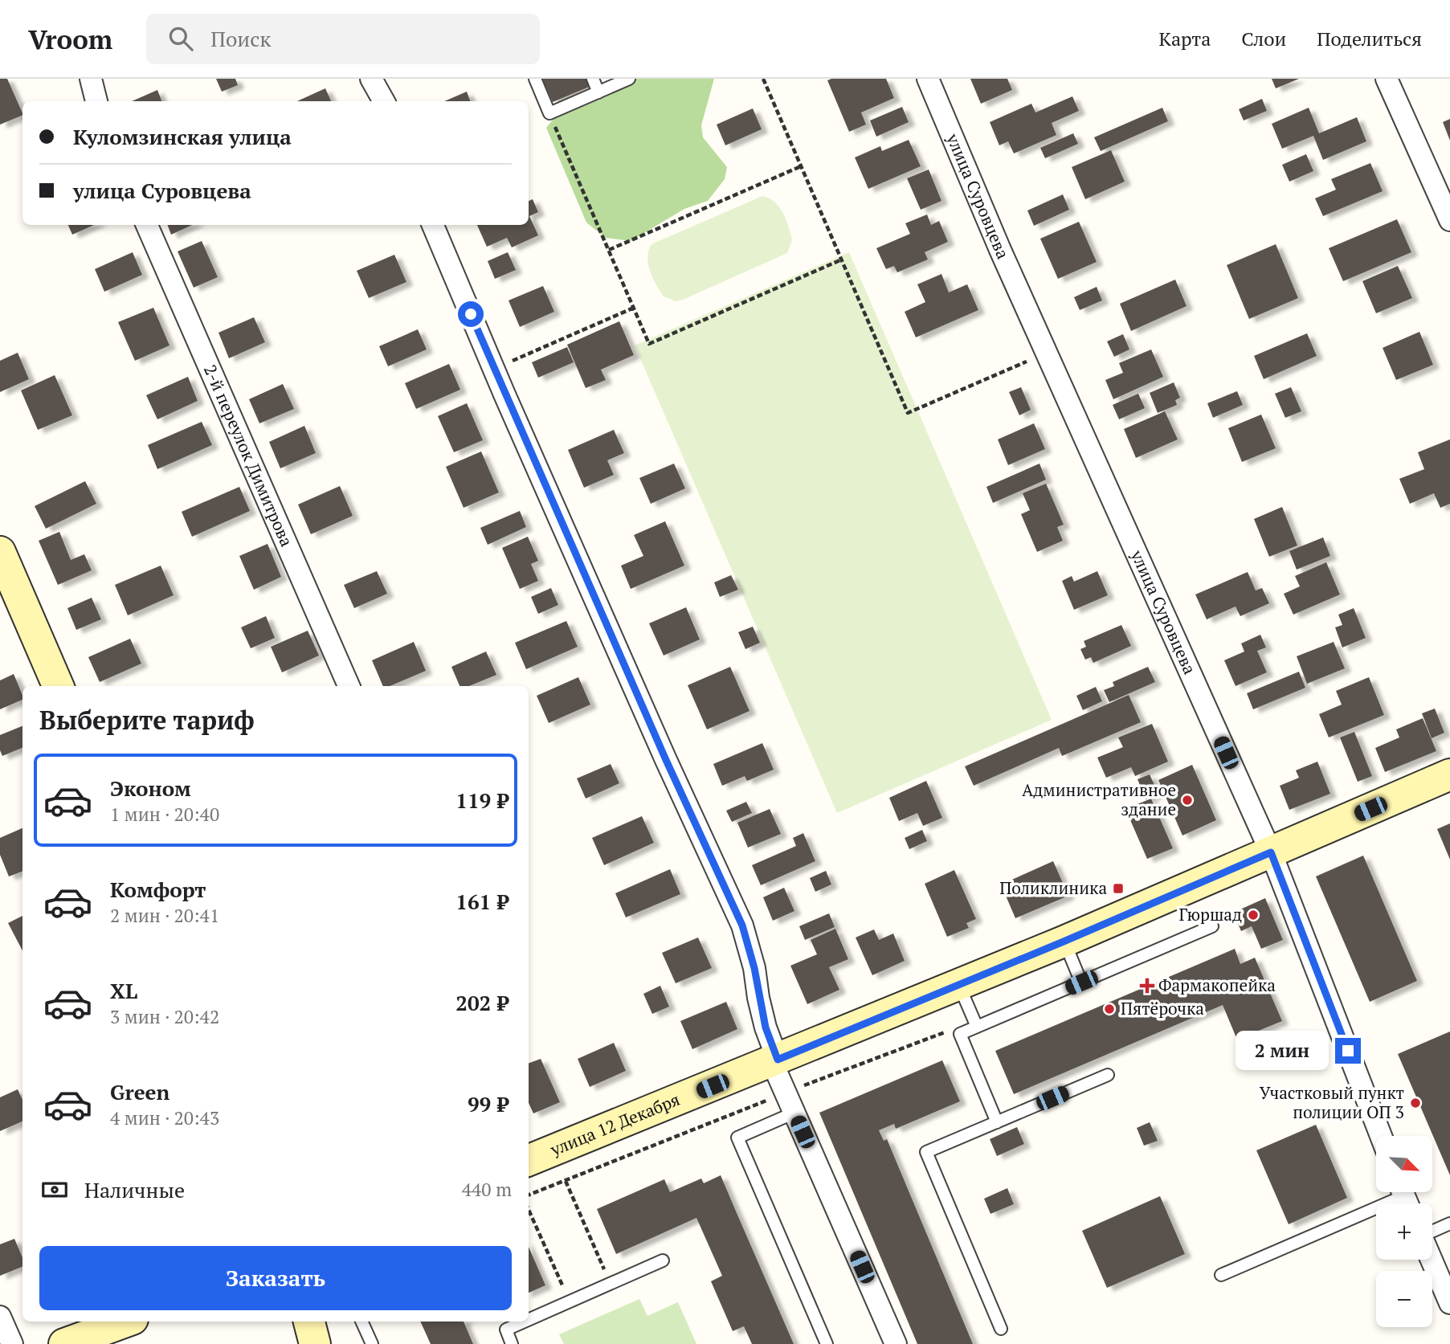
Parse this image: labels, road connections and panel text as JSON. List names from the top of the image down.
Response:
{
  "streets": {
    "main road": ["улица 12 Декабря"],
    "street": ["улица Суровцева", "2-й переулок Димитрова"]
  },
  "crossings": [
    ["улица Суровцева", "улица 12 Декабря"]
  ],
  "places": {
    "other": [
      "Административное здание",
      "Гюршад",
      "Пятёрочка",
      "Участковый пункт полиции ОП 3"
    ],
    "transit": ["Поликлиника"],
    "health": ["Фармакопейка"]
  },
  "north": "bottom right",
  "page": {
    "header": "Vroom",
    "search": "Поиск",
    "nav": ["Карта", "Слои", "Поделиться"],
    "banner": ["Куломзинская улица", "улица Суровцева"],
    "heading": "Выберите тариф",
    "list": [
      {
        "name": "Эконом",
        "note": "1 мин · 20:40",
        "value": "119 ₽"
      },
      {
        "name": "Комфорт",
        "note": "2 мин · 20:41",
        "value": "161 ₽"
      },
      {
        "name": "XL",
        "note": "3 мин · 20:42",
        "value": "202 ₽"
      },
      {
        "name": "Green",
        "note": "4 мин · 20:43",
        "value": "99 ₽"
      }
    ],
    "bubble": "2 мин",
    "map_buttons": ["+", "−"],
    "pay": ["Наличные", "440 m"],
    "buttons": "Заказать"
  }
}
